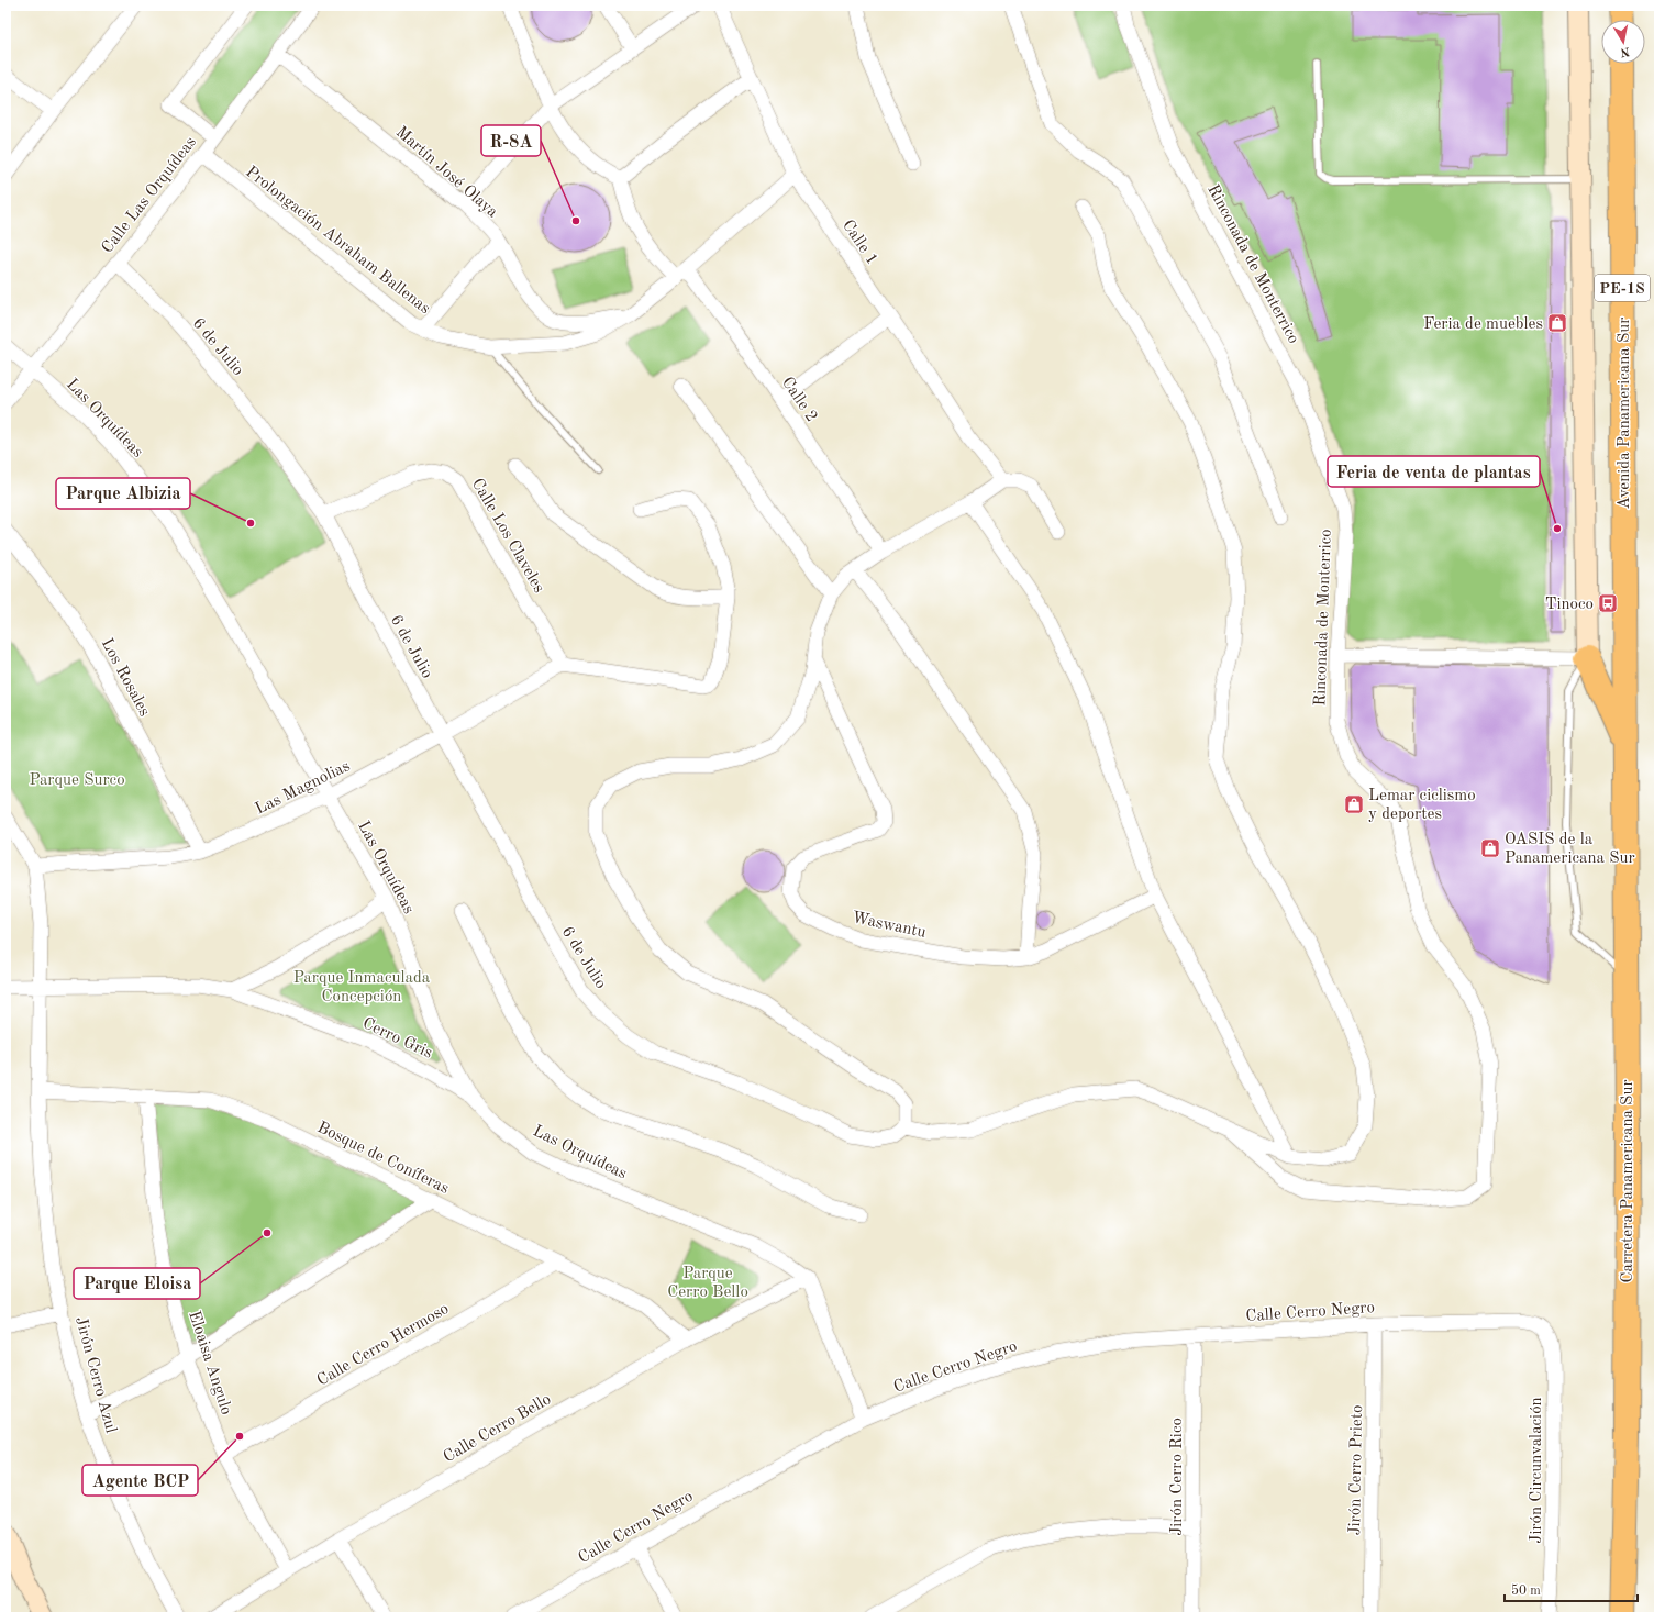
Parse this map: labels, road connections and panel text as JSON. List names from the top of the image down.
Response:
{
  "streets": {
    "highway": ["PE-1S", "Avenida Panamericana Sur", "Carretera Panamericana Sur"],
    "street": [
      "Martín José Olaya",
      "Calle Las Orquídeas",
      "Prolongación Abraham Ballenas",
      "Calle 1",
      "Rinconada de Monterrico",
      "6 de Julio",
      "Calle 2",
      "Las Orquídeas",
      "Calle Los Claveles",
      "Los Rosales",
      "Las Magnolias",
      "Waswantu",
      "Cerro Gris",
      "Bosque de Coníferas",
      "Calle Cerro Negro",
      "Calle Cerro Hermoso",
      "Eloaisa Angulo",
      "Jirón Cerro Azul",
      "Calle Cerro Bello",
      "Jirón Cerro Prieto",
      "Jirón Circunvalación",
      "Jirón Cerro Rico"
    ]
  },
  "crossings": [
    ["Martín José Olaya", "Calle Las Orquídeas"],
    ["Martín José Olaya", "Prolongación Abraham Ballenas"],
    ["Calle Las Orquídeas", "Prolongación Abraham Ballenas"],
    ["Calle Las Orquídeas", "6 de Julio"],
    ["Calle Las Orquídeas", "Las Orquídeas"],
    ["Prolongación Abraham Ballenas", "Calle 1"],
    ["Prolongación Abraham Ballenas", "Calle 2"],
    ["6 de Julio", "Calle Los Claveles"],
    ["6 de Julio", "Las Magnolias"],
    ["Avenida Panamericana Sur", "Carretera Panamericana Sur"],
    ["Las Orquídeas", "Las Magnolias"],
    ["Las Orquídeas", "Cerro Gris"],
    ["Las Orquídeas", "Calle Cerro Bello"],
    ["Calle Los Claveles", "Las Magnolias"],
    ["Los Rosales", "Las Magnolias"],
    ["Las Magnolias", "Jirón Cerro Azul"],
    ["Cerro Gris", "Jirón Cerro Azul"],
    ["Bosque de Coníferas", "Calle Cerro Hermoso"],
    ["Bosque de Coníferas", "Eloaisa Angulo"],
    ["Bosque de Coníferas", "Jirón Cerro Azul"],
    ["Bosque de Coníferas", "Calle Cerro Bello"],
    ["Calle Cerro Negro", "Jirón Cerro Prieto"],
    ["Calle Cerro Negro", "Jirón Circunvalación"],
    ["Calle Cerro Negro", "Jirón Cerro Rico"],
    ["Calle Cerro Hermoso", "Eloaisa Angulo"],
    ["Eloaisa Angulo", "Calle Cerro Bello"]
  ],
  "parks": ["Parque Surco", "Parque Inmaculada Concepción", "Parque Cerro Bello"],
  "places": {
    "other": [
      "R-8A",
      "Parque Albizia",
      "Feria de venta de plantas",
      "Parque Eloisa",
      "Agente BCP"
    ],
    "shop": ["Feria de muebles", "Lemar ciclismo y deportes", "OASIS de la Panamericana Sur"],
    "bus stop": ["Tinoco"]
  },
  "scale_bar": "50 m",
  "north": "bottom"
}
